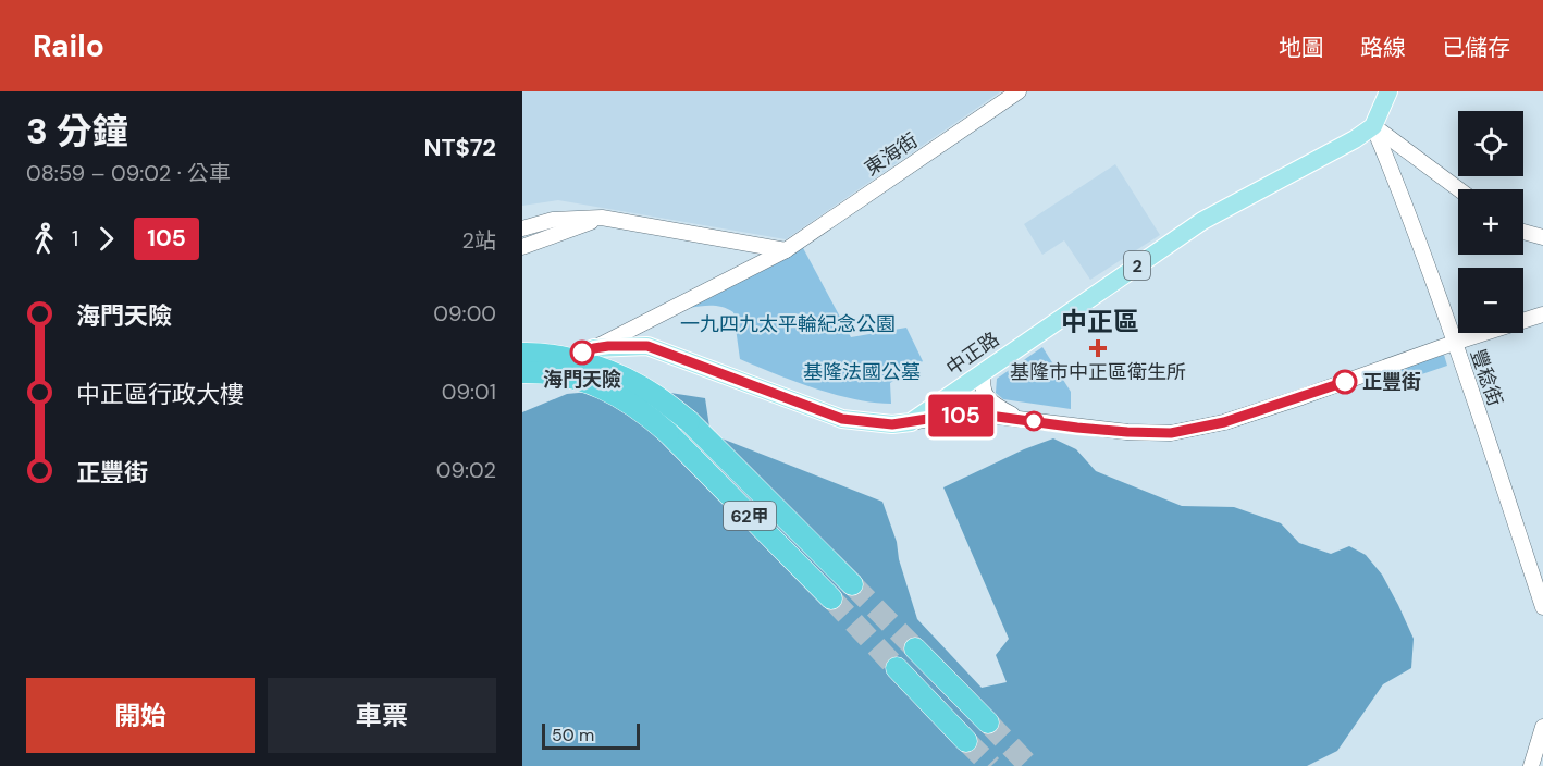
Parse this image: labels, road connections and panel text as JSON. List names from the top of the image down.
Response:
{
  "streets": {
    "highway": ["62甲"],
    "main road": ["2", "中正路"],
    "street": ["東海街", "豐稔街"]
  },
  "crossings": [
    ["中正路", "豐稔街"]
  ],
  "districts": ["中正區"],
  "parks": ["一九四九太平輪紀念公園", "基隆法國公墓"],
  "places": {
    "health": ["基隆市中正區衛生所"],
    "other": ["海門天險", "正豐街"]
  },
  "lines": ["bus line 105"],
  "scale_bar": "50 m",
  "page": {
    "header": "Railo",
    "nav": ["地圖", "路線", "已儲存"],
    "heading": ["3 分鐘", "08:59 – 09:02 · 公車", "NT$72"],
    "on_map": "105",
    "map_buttons": ["+", "−"],
    "legs": ["1", "105", "2站"],
    "list": [
      {
        "name": "海門天險",
        "value": "09:00"
      },
      {
        "name": "中正區行政大樓",
        "value": "09:01"
      },
      {
        "name": "正豐街",
        "value": "09:02"
      }
    ],
    "buttons": ["開始", "車票"],
    "scale": "50 m"
  }
}
